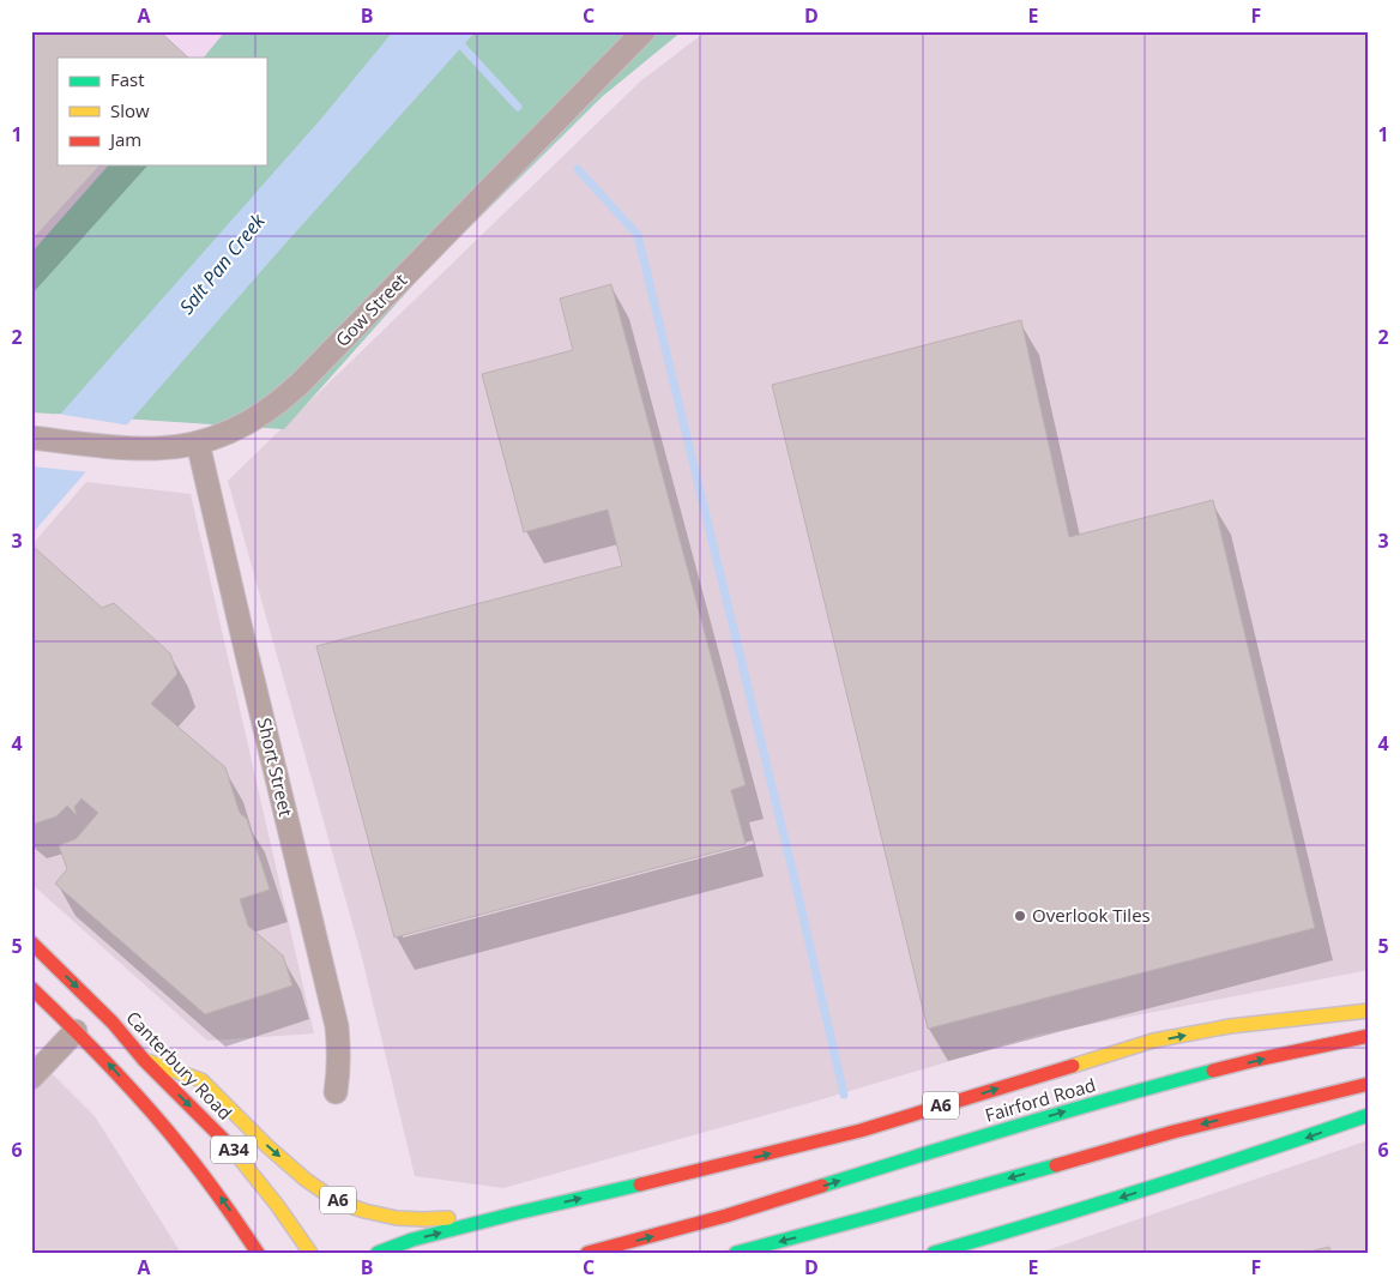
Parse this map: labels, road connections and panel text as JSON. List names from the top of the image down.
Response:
{
  "streets": {
    "highway": [
      "Canterbury Road",
      "Fairford Road",
      "A6",
      "A34"
    ],
    "street": ["Gow Street", "Short Street"]
  },
  "crossings": [
    ["Gow Street", "Short Street"],
    ["Canterbury Road", "A6"]
  ],
  "water": ["Salt Pan Creek"],
  "places": ["Overlook Tiles"],
  "legend": ["Fast", "Slow", "Jam"],
  "grid": {
    "columns": [
      "A",
      "B",
      "C",
      "D",
      "E",
      "F"
    ],
    "rows": [
      "1",
      "2",
      "3",
      "4",
      "5",
      "6"
    ]
  }
}
